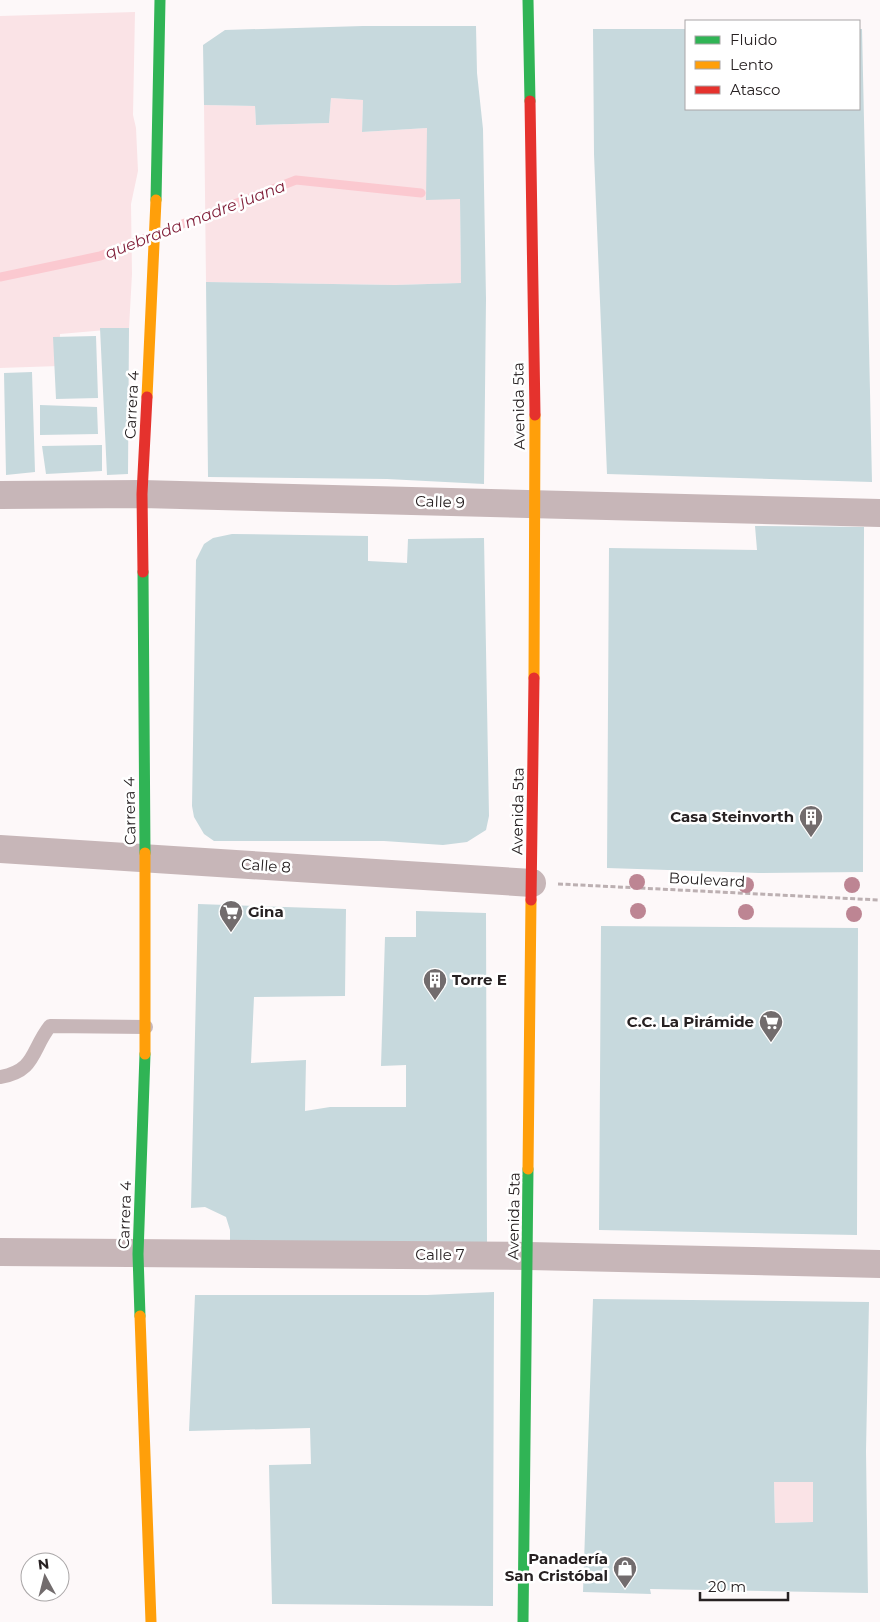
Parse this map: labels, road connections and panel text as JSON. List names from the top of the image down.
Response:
{
  "streets": {
    "street": [
      "Carrera 4",
      "Avenida 5ta",
      "Calle 9",
      "Calle 8",
      "Calle 7"
    ],
    "path": ["Boulevard"]
  },
  "crossings": [
    ["Carrera 4", "Calle 9"],
    ["Carrera 4", "Calle 8"],
    ["Carrera 4", "Calle 7"],
    ["Avenida 5ta", "Calle 9"],
    ["Avenida 5ta", "Calle 8"],
    ["Avenida 5ta", "Boulevard"],
    ["Avenida 5ta", "Calle 7"],
    ["Calle 8", "Boulevard"]
  ],
  "water": ["quebrada madre juana"],
  "places": {
    "building": ["Casa Steinvorth", "Torre E"],
    "supermarket": ["Gina", "C.C. La Pirámide"],
    "shop": ["Panadería San Cristóbal"]
  },
  "legend": ["Fluido", "Lento", "Atasco"],
  "scale_bar": "20 m",
  "north": "top"
}
